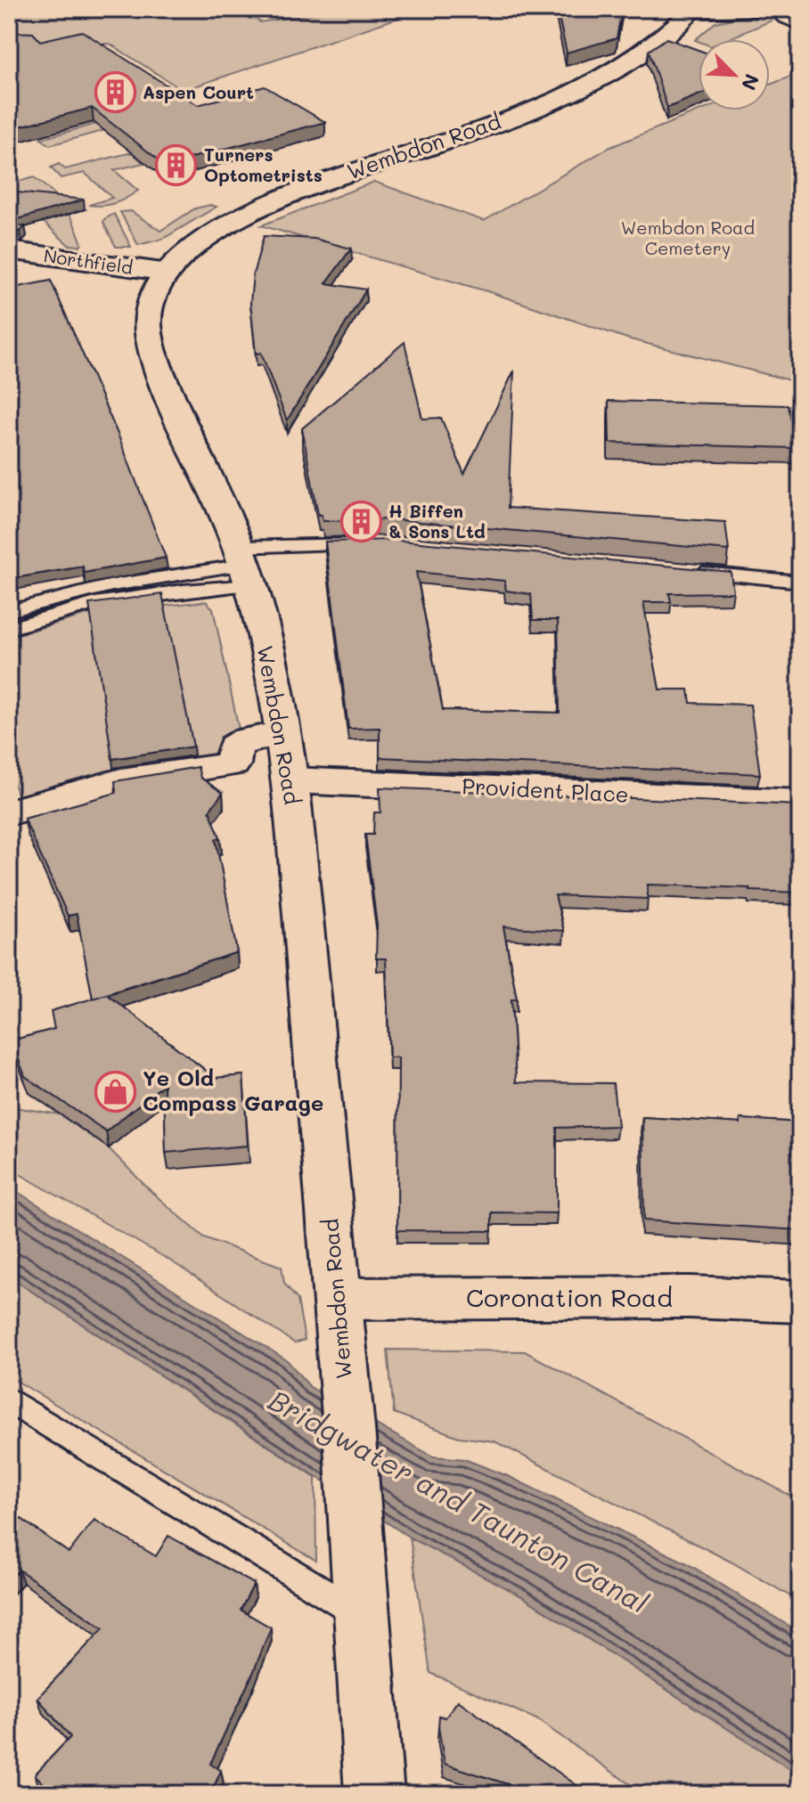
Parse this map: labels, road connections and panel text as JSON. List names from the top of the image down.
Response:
{
  "streets": {
    "main road": [
      "Wembdon Road",
      "Northfield",
      "Provident Place",
      "Coronation Road"
    ]
  },
  "crossings": [
    ["Wembdon Road", "Northfield"],
    ["Wembdon Road", "Provident Place"],
    ["Wembdon Road", "Coronation Road"]
  ],
  "water": ["Bridgwater and Taunton Canal"],
  "parks": ["Wembdon Road Cemetery"],
  "places": {
    "building": ["Aspen Court", "Turners Optometrists", "H Biffen & Sons Ltd"],
    "shop": ["Ye Old Compass Garage"]
  },
  "north": "bottom right"
}
